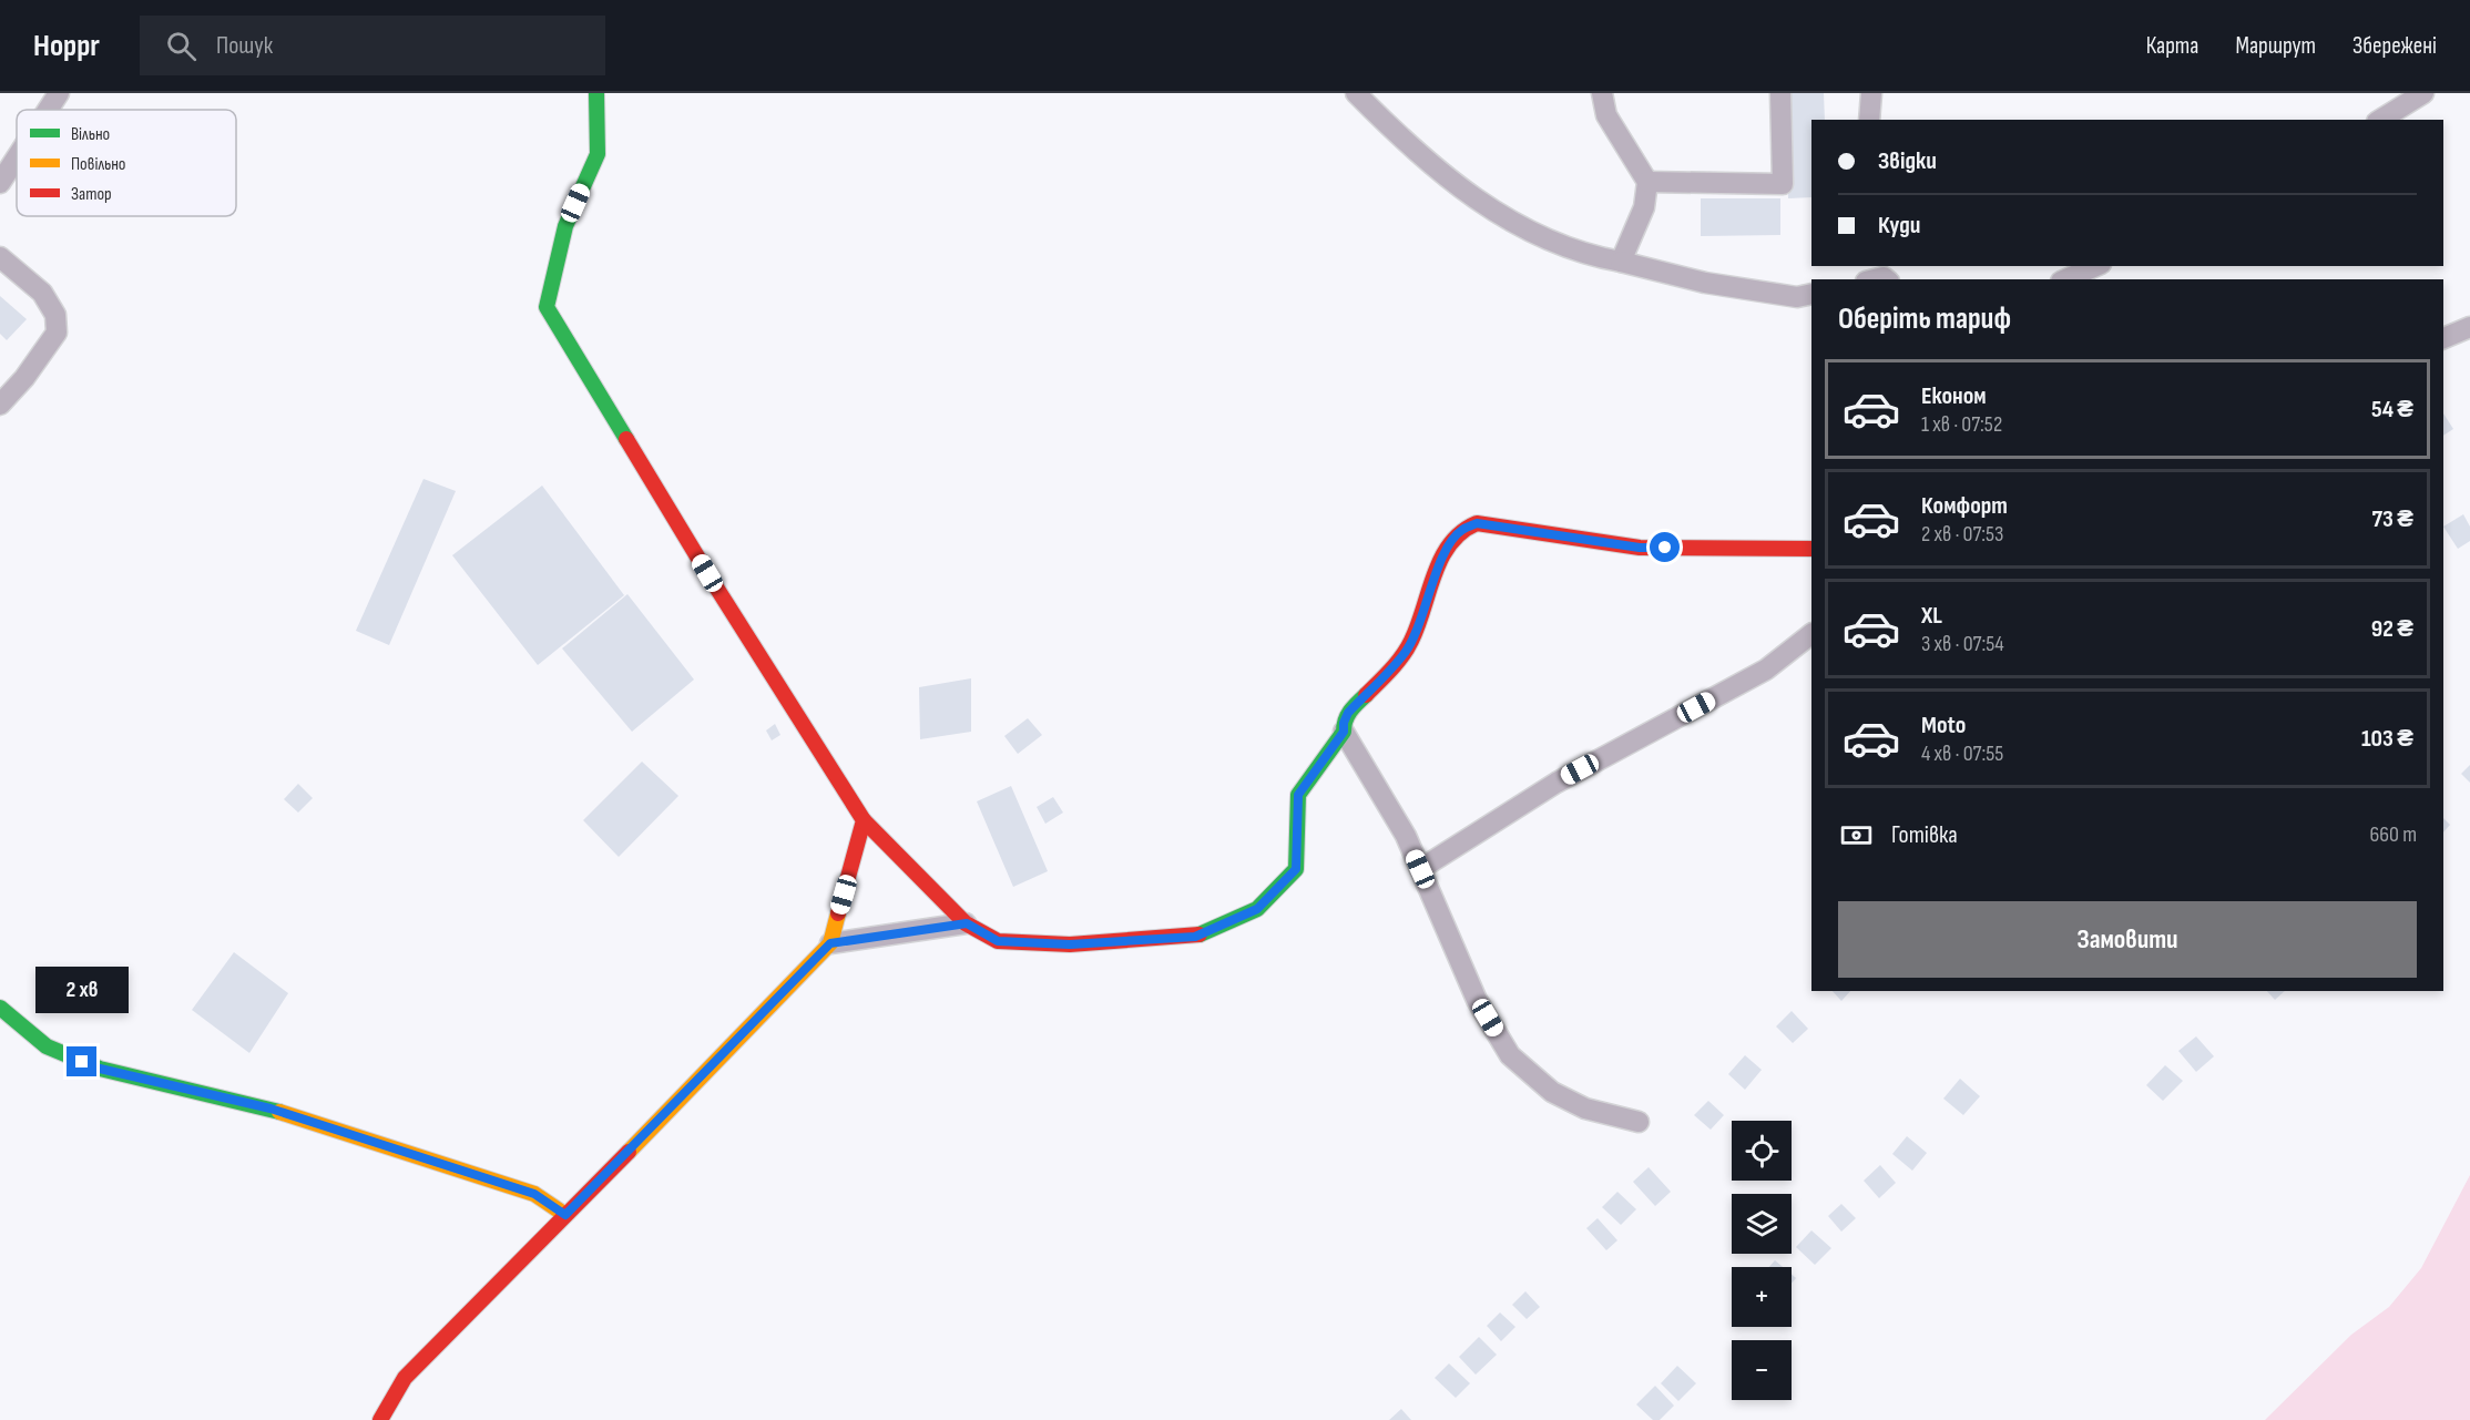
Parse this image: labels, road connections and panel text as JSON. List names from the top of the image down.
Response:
{
  "legend": ["Вільно", "Повільно", "Затор"],
  "page": {
    "header": "Hoppr",
    "search": "Пошук",
    "nav": ["Карта", "Маршрут", "Збережені"],
    "banner": ["Звідки", "Куди"],
    "heading": "Оберіть тариф",
    "list": [
      {
        "name": "Економ",
        "note": "1 хв · 07:52",
        "value": "54 ₴"
      },
      {
        "name": "Комфорт",
        "note": "2 хв · 07:53",
        "value": "73 ₴"
      },
      {
        "name": "XL",
        "note": "3 хв · 07:54",
        "value": "92 ₴"
      },
      {
        "name": "Moto",
        "note": "4 хв · 07:55",
        "value": "103 ₴"
      }
    ],
    "pay": ["Готівка", "660 m"],
    "buttons": "Замовити",
    "bubble": "2 хв",
    "map_buttons": ["+", "−"]
  }
}
